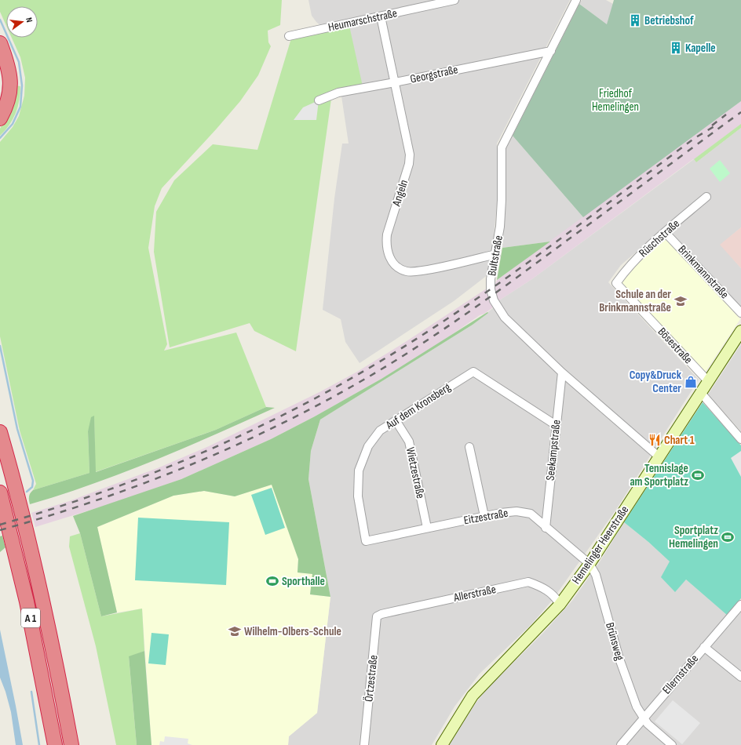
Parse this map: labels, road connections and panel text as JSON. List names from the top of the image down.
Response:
{
  "streets": {
    "highway": ["A 1"],
    "main road": ["Hemelinger Heerstraße"],
    "street": [
      "Heumarschstraße",
      "Georgstraße",
      "Angeln",
      "Rüschstraße",
      "Bultstraße",
      "Brinkmannstraße",
      "Bösestraße",
      "Auf dem Kronsberg",
      "Seekampstraße",
      "Wietzestraße",
      "Eitzestraße",
      "Allerstraße",
      "Brünsweg",
      "Ellernstraße",
      "Örtzestraße"
    ]
  },
  "crossings": [
    ["Heumarschstraße", "Angeln"],
    ["Georgstraße", "Angeln"],
    ["Georgstraße", "Bultstraße"],
    ["Angeln", "Bultstraße"],
    ["Rüschstraße", "Brinkmannstraße"],
    ["Rüschstraße", "Bösestraße"],
    ["Bultstraße", "Seekampstraße"],
    ["Bultstraße", "Hemelinger Heerstraße"],
    ["Bösestraße", "Hemelinger Heerstraße"],
    ["Auf dem Kronsberg", "Seekampstraße"],
    ["Auf dem Kronsberg", "Wietzestraße"],
    ["Auf dem Kronsberg", "Eitzestraße"],
    ["Seekampstraße", "Eitzestraße"],
    ["Wietzestraße", "Eitzestraße"],
    ["Eitzestraße", "Hemelinger Heerstraße"],
    ["Eitzestraße", "Brünsweg"],
    ["Hemelinger Heerstraße", "Allerstraße"],
    ["Hemelinger Heerstraße", "Brünsweg"],
    ["Allerstraße", "Örtzestraße"],
    ["Brünsweg", "Ellernstraße"]
  ],
  "parks": ["Friedhof Hemelingen"],
  "places": {
    "building": ["Betriebshof", "Kapelle"],
    "school or university": ["Schule an der Brinkmannstraße", "Wilhelm-Olbers-Schule"],
    "shop": ["Copy&Druck Center"],
    "restaurant": ["Chart 1"],
    "sports": ["Tennislage am Sportplatz", "Sportplatz Hemelingen", "Sporthalle"]
  },
  "north": "right"
}
